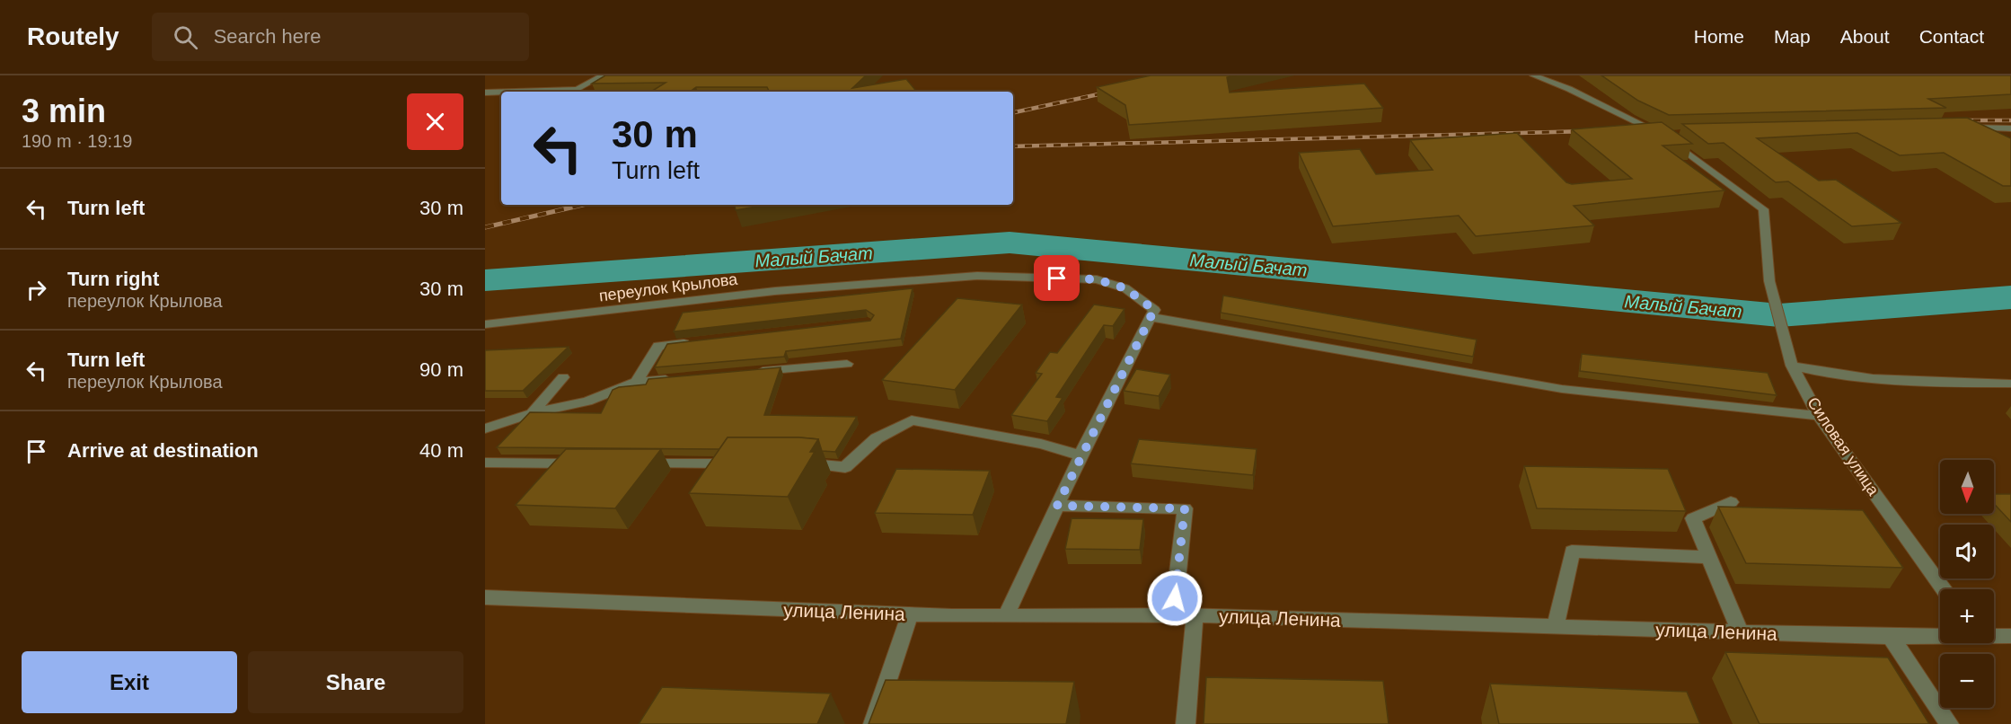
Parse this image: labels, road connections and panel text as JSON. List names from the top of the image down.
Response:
{
  "streets": {
    "street": ["переулок Крылова", "Силовая улица", "улица Ленина"]
  },
  "water": ["Малый Бачат"],
  "north": "bottom",
  "page": {
    "header": "Routely",
    "search": "Search here",
    "nav": [
      "Home",
      "Map",
      "About",
      "Contact"
    ],
    "heading": ["3 min", "190 m · 19:19"],
    "turn": ["30 m", "Turn left"],
    "list": [
      {
        "name": "Turn left",
        "value": "30 m"
      },
      {
        "name": "Turn right",
        "note": "переулок Крылова",
        "value": "30 m"
      },
      {
        "name": "Turn left",
        "note": "переулок Крылова",
        "value": "90 m"
      },
      {
        "name": "Arrive at destination",
        "value": "40 m"
      }
    ],
    "map_buttons": ["+", "−"],
    "buttons": ["Exit", "Share"]
  }
}
